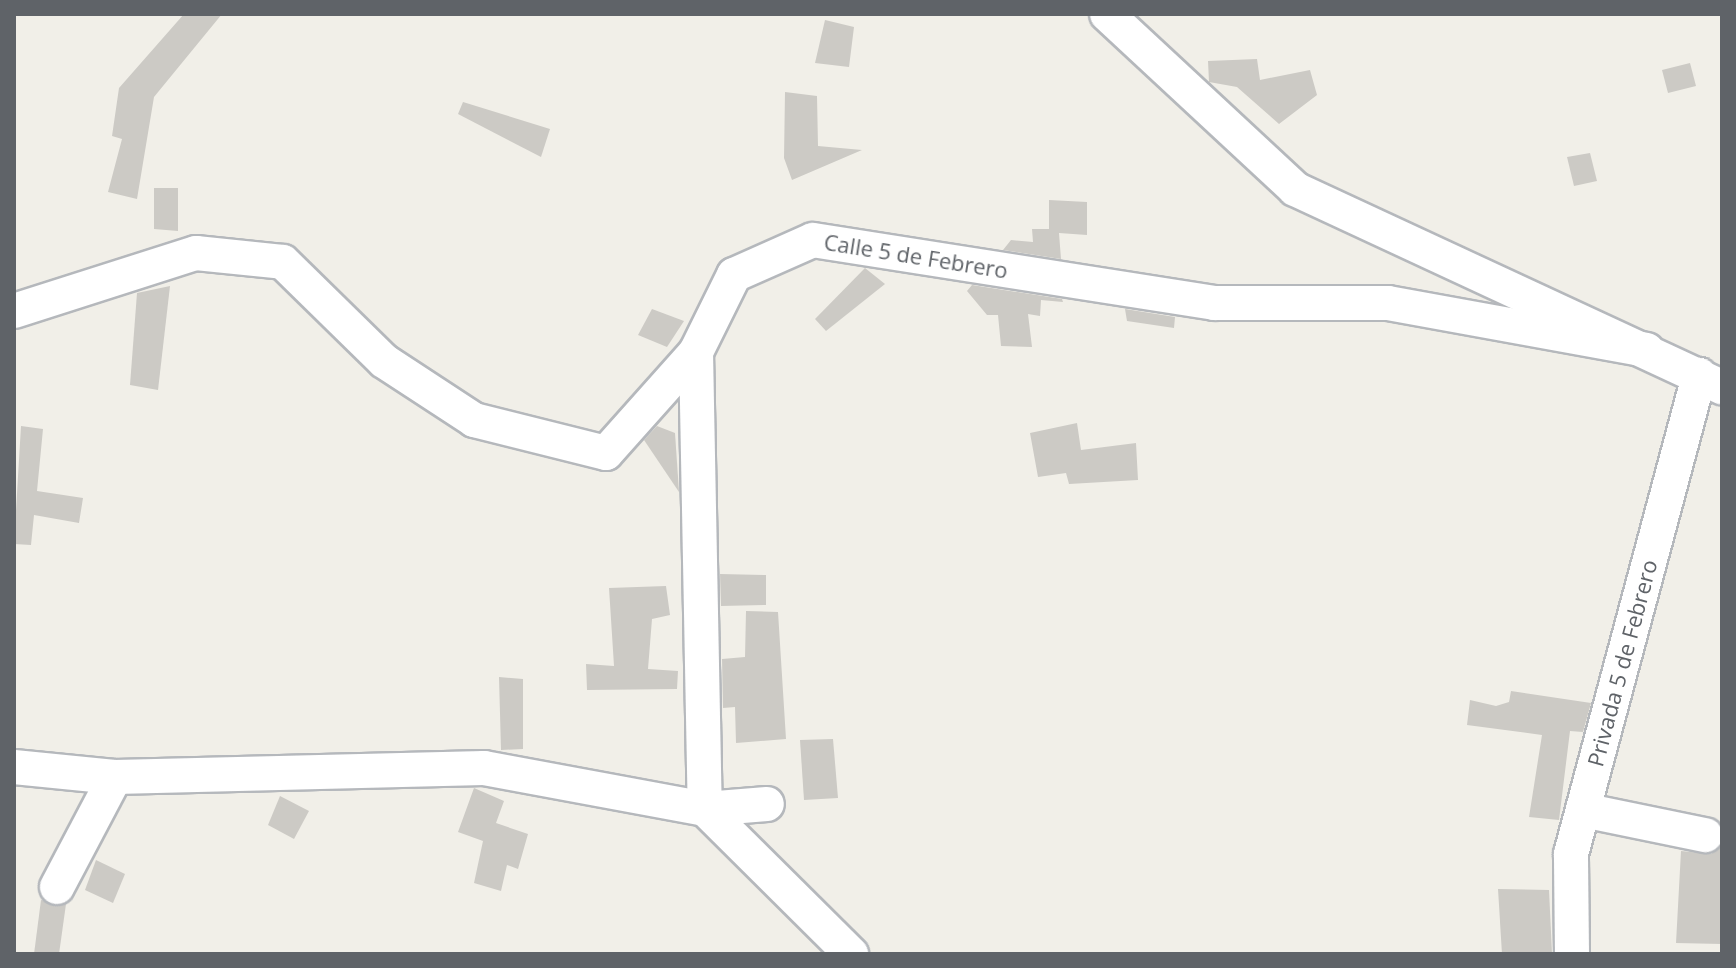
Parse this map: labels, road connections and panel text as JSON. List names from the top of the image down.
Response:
{
  "streets": {
    "street": ["Calle 5 de Febrero", "Privada 5 de Febrero"]
  },
  "crossings": [
    ["Calle 5 de Febrero", "Privada 5 de Febrero"]
  ]
}
